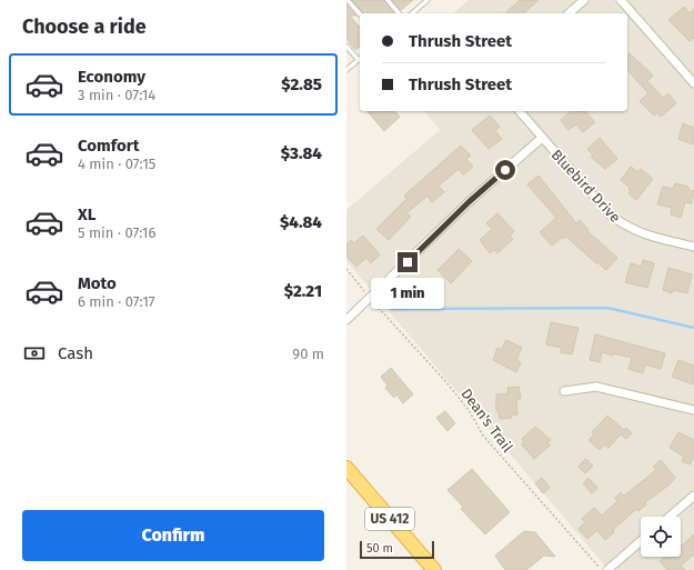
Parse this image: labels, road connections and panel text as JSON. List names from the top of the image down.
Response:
{
  "streets": {
    "highway": ["US 412"],
    "street": ["Bluebird Drive"],
    "path": ["Dean's Trail"]
  },
  "scale_bar": "50 m",
  "page": {
    "heading": "Choose a ride",
    "banner": ["Thrush Street", "Thrush Street"],
    "list": [
      {
        "name": "Economy",
        "note": "3 min · 07:14",
        "value": "$2.85"
      },
      {
        "name": "Comfort",
        "note": "4 min · 07:15",
        "value": "$3.84"
      },
      {
        "name": "XL",
        "note": "5 min · 07:16",
        "value": "$4.84"
      },
      {
        "name": "Moto",
        "note": "6 min · 07:17",
        "value": "$2.21"
      }
    ],
    "bubble": "1 min",
    "pay": ["Cash", "90 m"],
    "buttons": "Confirm",
    "scale": "50 m"
  }
}
